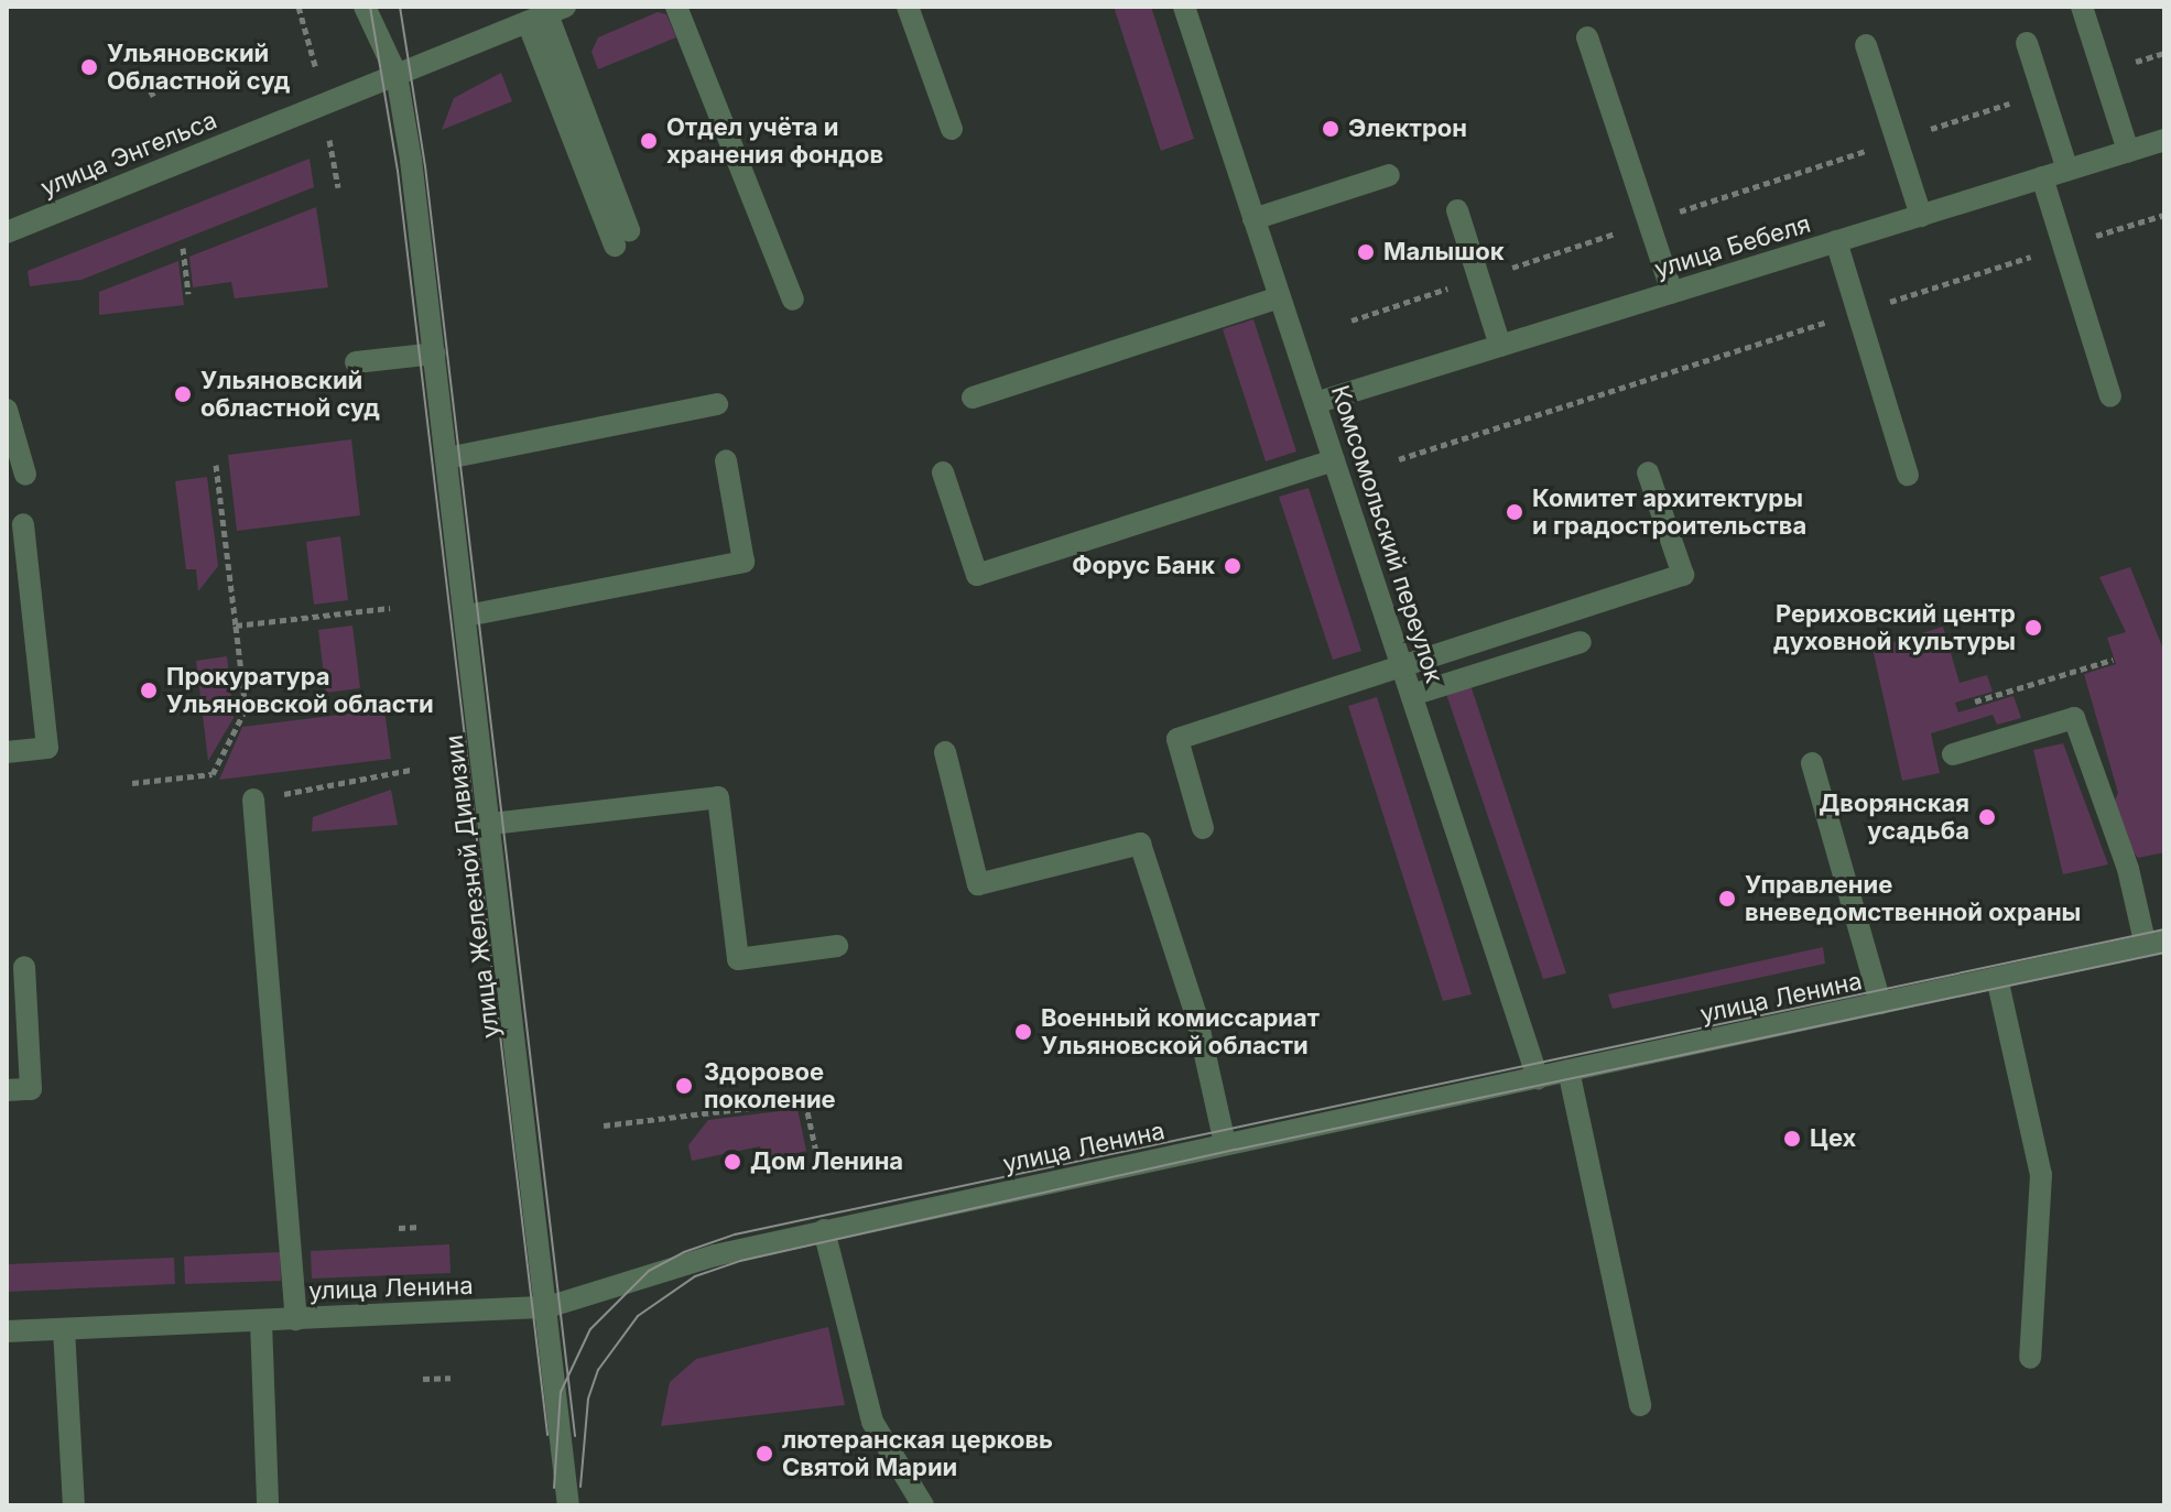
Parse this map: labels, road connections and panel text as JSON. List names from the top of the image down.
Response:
{
  "streets": {
    "street": [
      "улица Энгельса",
      "улица Бебеля",
      "Комсомольский переулок",
      "улица Железной Дивизии",
      "улица Ленина"
    ]
  },
  "crossings": [
    ["улица Энгельса", "улица Железной Дивизии"],
    ["улица Бебеля", "Комсомольский переулок"],
    ["Комсомольский переулок", "улица Ленина"],
    ["улица Железной Дивизии", "улица Ленина"]
  ],
  "places": [
    "Ульяновский Областной суд",
    "Электрон",
    "Отдел учёта и хранения фондов",
    "Малышок",
    "Ульяновский областной суд",
    "Комитет архитектуры и градостроительства",
    "Форус Банк",
    "Рериховский центр духовной культуры",
    "Прокуратура Ульяновской области",
    "Дворянская усадьба",
    "Управление вневедомственной охраны",
    "Военный комиссариат Ульяновской области",
    "Здоровое поколение",
    "Цех",
    "Дом Ленина",
    "лютеранская церковь Святой Марии"
  ]
}
